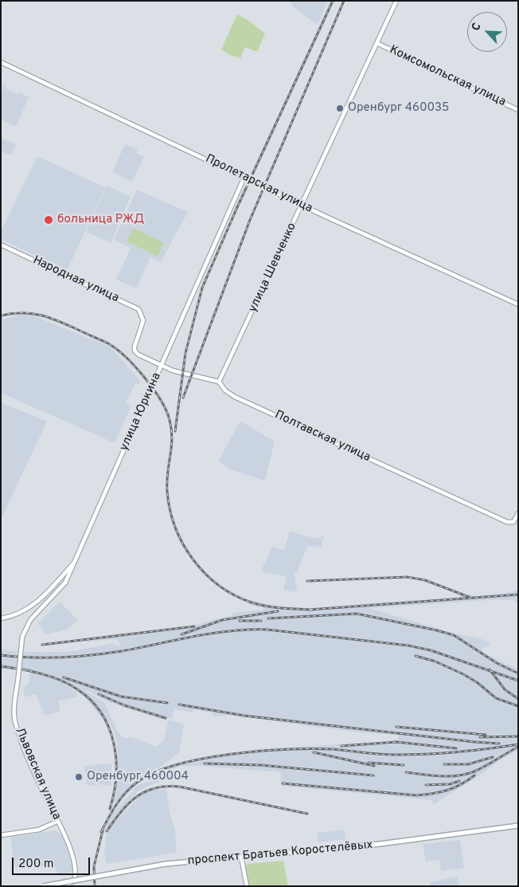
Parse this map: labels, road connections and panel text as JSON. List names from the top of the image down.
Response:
{
  "streets": {
    "main road": [
      "Комсомольская улица",
      "Пролетарская улица",
      "улица Шевченко",
      "Народная улица",
      "улица Юркина",
      "Полтавская улица",
      "Львовская улица",
      "проспект Братьев Коростелёвых"
    ]
  },
  "crossings": [
    ["Комсомольская улица", "улица Шевченко"],
    ["Пролетарская улица", "улица Шевченко"],
    ["Пролетарская улица", "улица Юркина"],
    ["улица Шевченко", "Полтавская улица"],
    ["Народная улица", "Полтавская улица"],
    ["улица Юркина", "Полтавская улица"],
    ["улица Юркина", "Львовская улица"]
  ],
  "places": ["Оренбург 460035", "больница РЖД", "Оренбург 460004"],
  "scale_bar": "200 m",
  "north": "top left"
}
